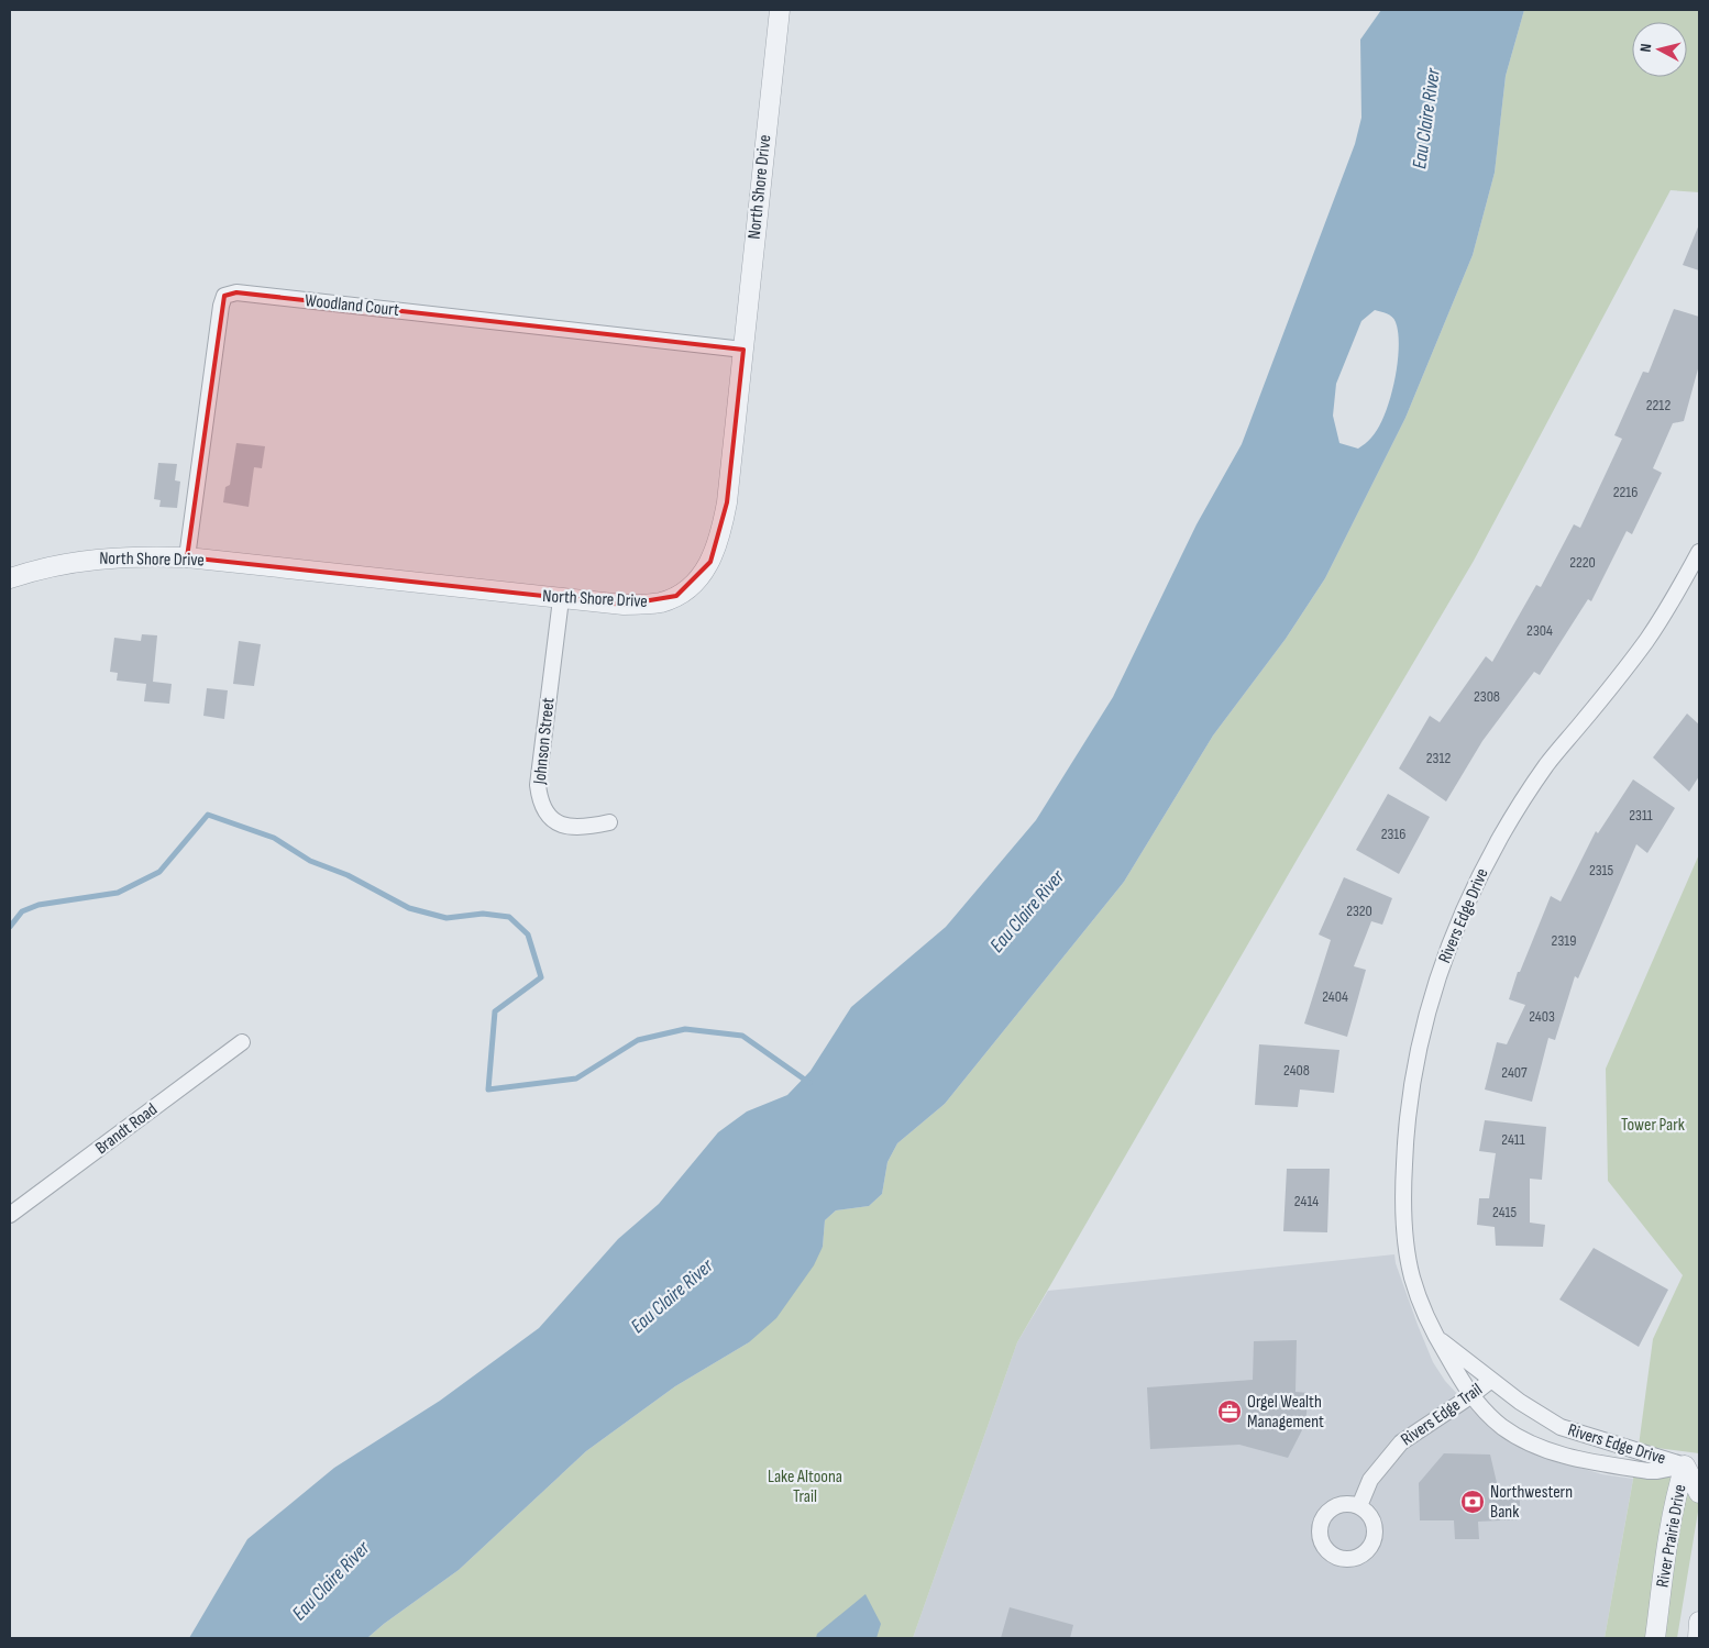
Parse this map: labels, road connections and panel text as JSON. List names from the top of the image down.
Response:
{
  "streets": {
    "street": [
      "North Shore Drive",
      "Woodland Court",
      "Johnson Street",
      "Rivers Edge Drive",
      "Brandt Road",
      "Rivers Edge Trail",
      "River Prairie Drive"
    ]
  },
  "crossings": [
    ["North Shore Drive", "Woodland Court"],
    ["North Shore Drive", "Johnson Street"],
    ["Rivers Edge Drive", "Rivers Edge Trail"],
    ["Rivers Edge Drive", "River Prairie Drive"]
  ],
  "water": ["Eau Claire River"],
  "parks": ["Tower Park", "Lake Altoona Trail"],
  "places": {
    "office": ["Orgel Wealth Management"],
    "bank": ["Northwestern Bank"]
  },
  "house_numbers": [
    "2212",
    "2216",
    "2220",
    "2304",
    "2308",
    "2312",
    "2311",
    "2316",
    "2315",
    "2320",
    "2319",
    "2404",
    "2403",
    "2408",
    "2407",
    "2411",
    "2414",
    "2415"
  ],
  "north": "left"
}
